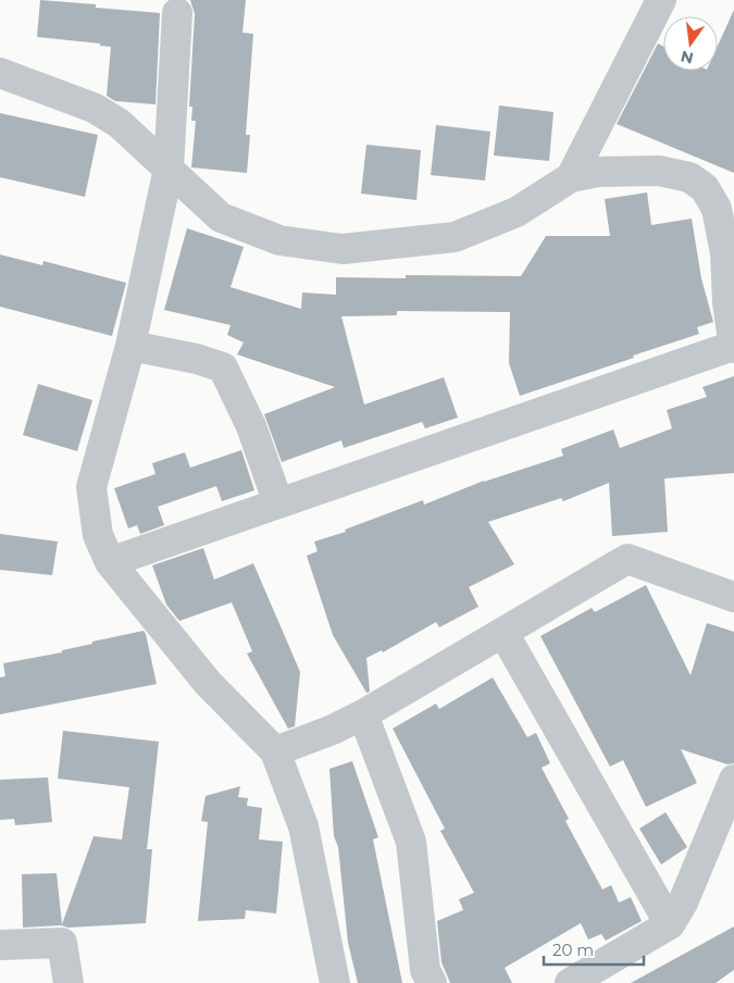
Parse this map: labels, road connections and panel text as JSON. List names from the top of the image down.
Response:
{
  "scale_bar": "20 m",
  "north": "bottom"
}
